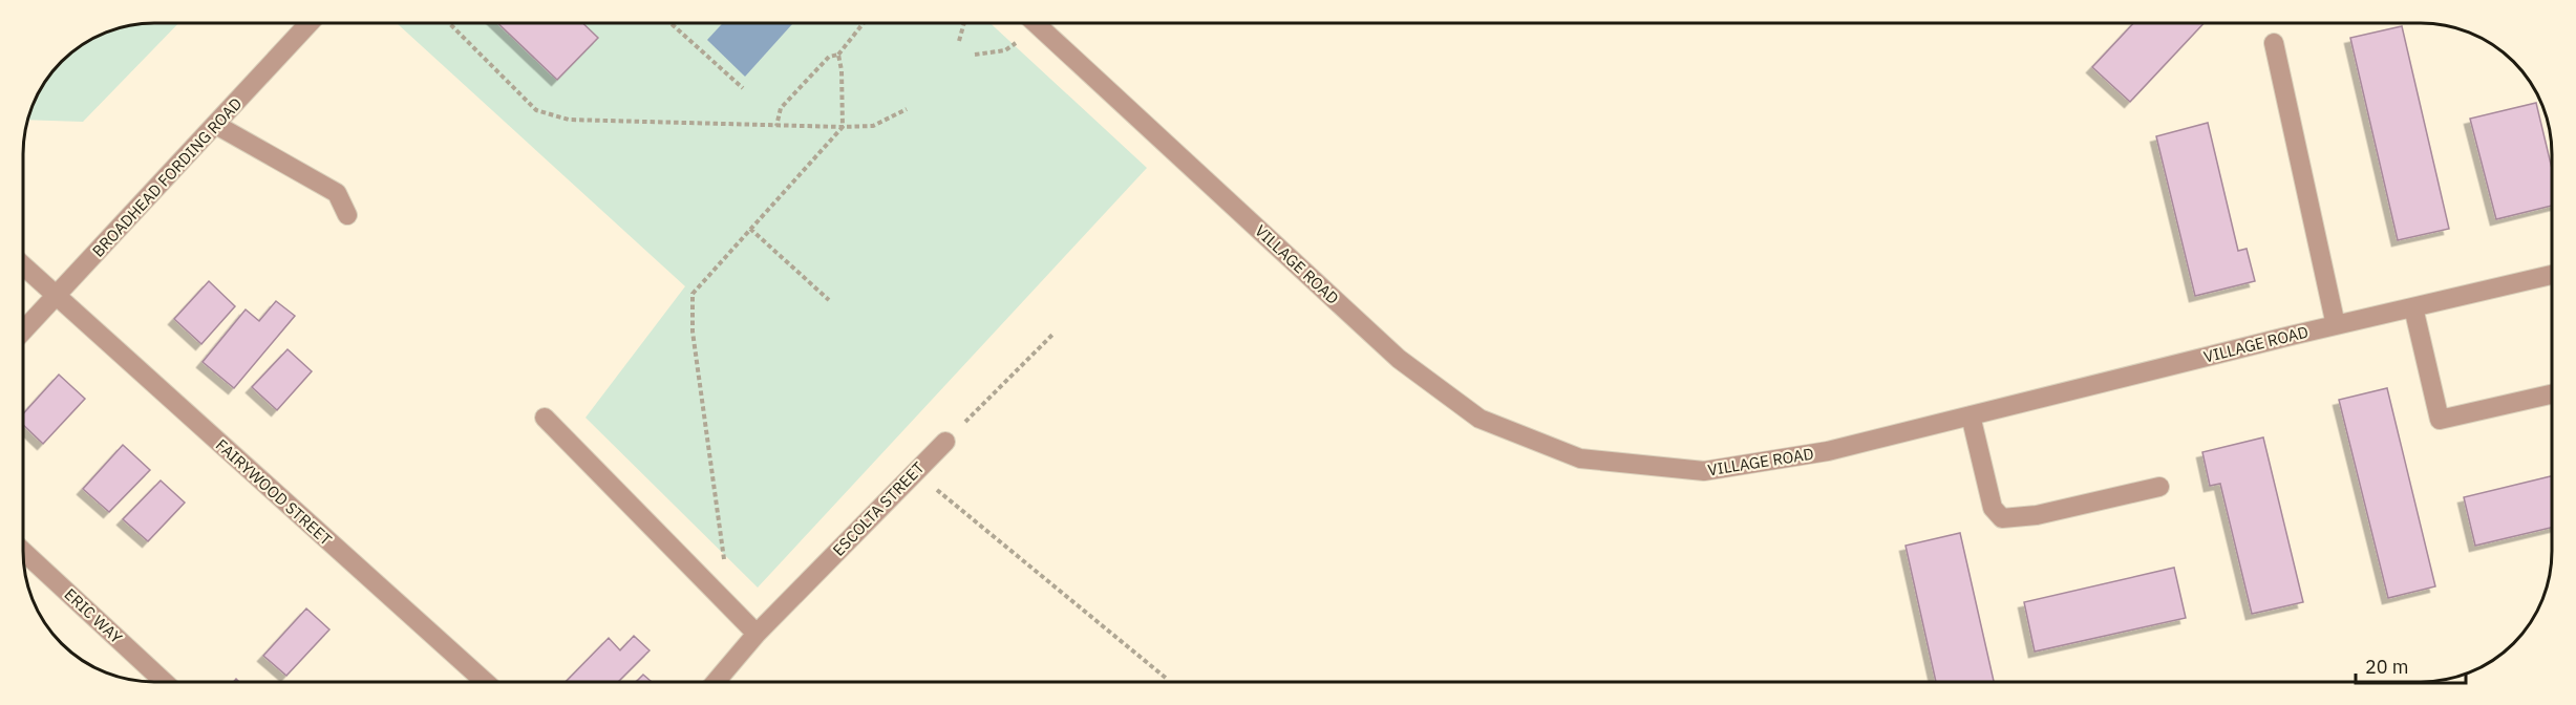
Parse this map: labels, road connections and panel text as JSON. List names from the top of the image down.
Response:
{
  "streets": {
    "street": [
      "BROADHEAD FORDING ROAD",
      "VILLAGE ROAD",
      "FAIRYWOOD STREET",
      "ESCOLTA STREET",
      "ERIC WAY"
    ]
  },
  "crossings": [
    ["BROADHEAD FORDING ROAD", "FAIRYWOOD STREET"]
  ],
  "scale_bar": "20 m"
}
